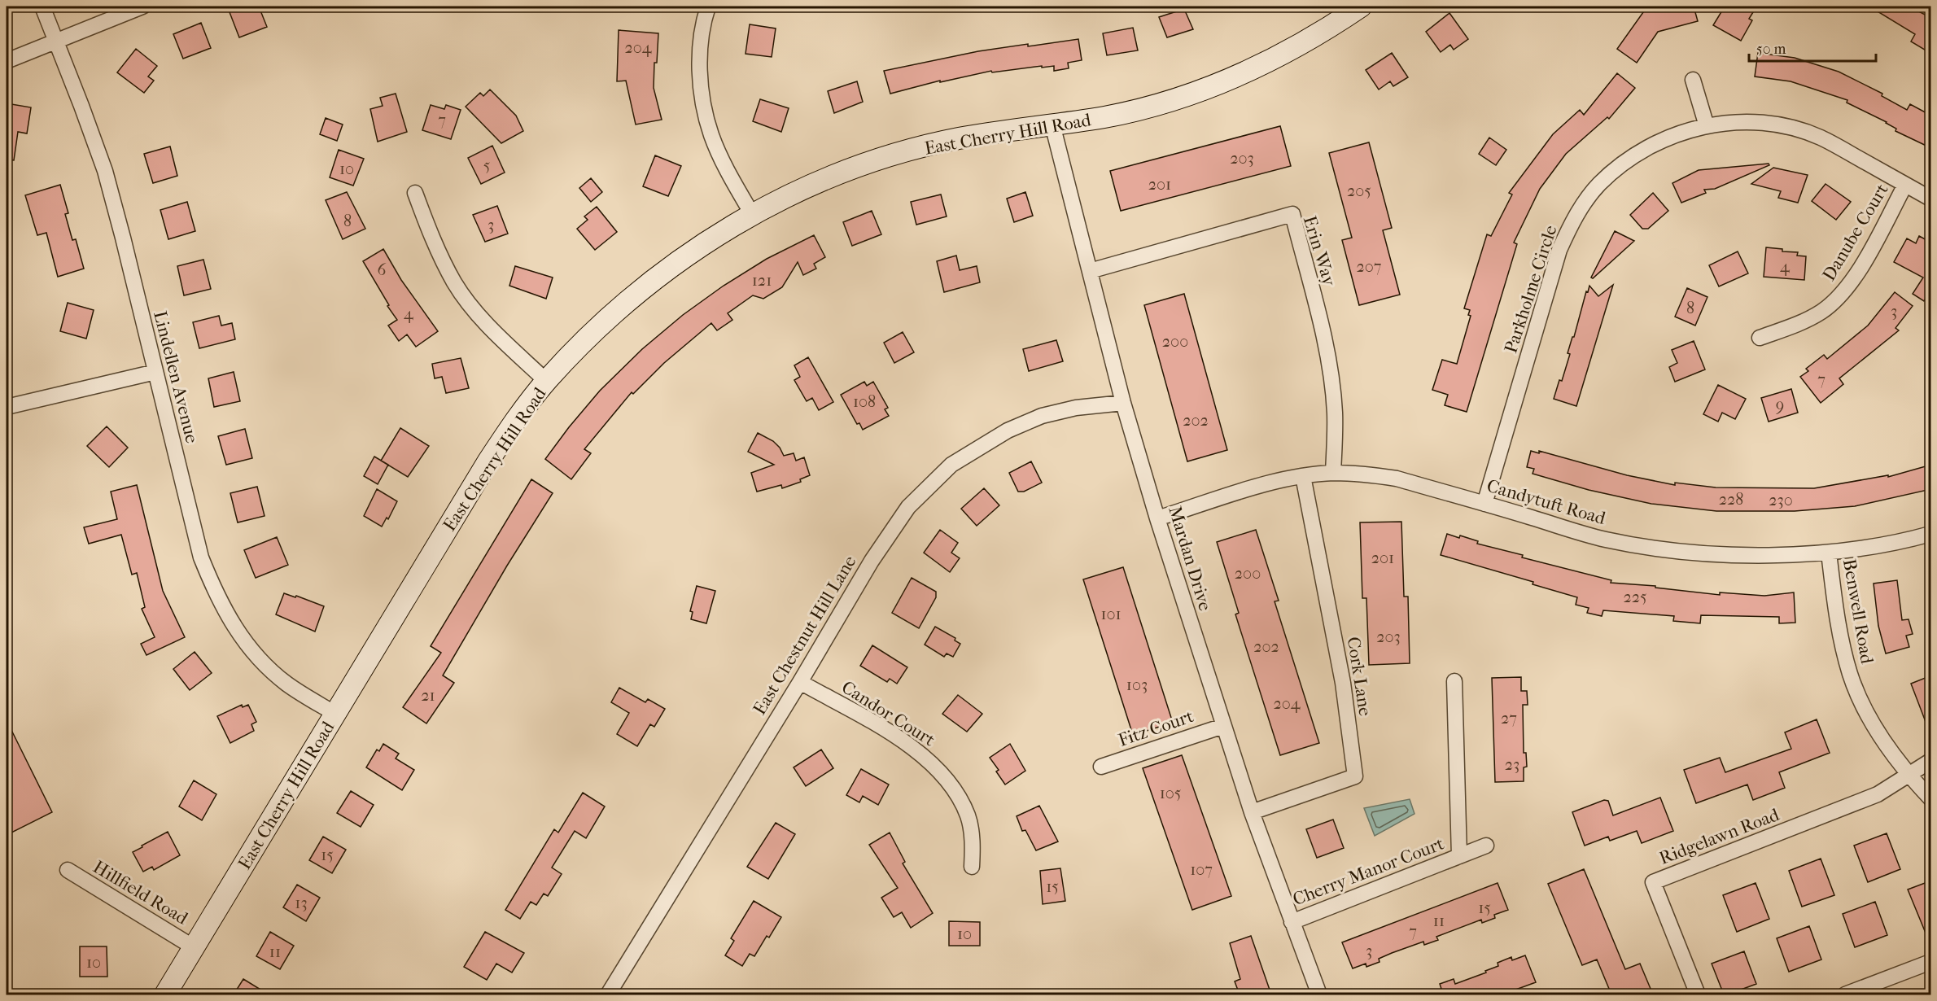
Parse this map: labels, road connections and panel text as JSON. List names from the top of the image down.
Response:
{
  "streets": {
    "main road": ["East Cherry Hill Road"],
    "street": [
      "Danube Court",
      "Erin Way",
      "Parkholme Circle",
      "Lindellen Avenue",
      "Candytuft Road",
      "Mardan Drive",
      "Benwell Road",
      "East Chestnut Hill Lane",
      "Cork Lane",
      "Candor Court",
      "Fitz Court",
      "Ridgelawn Road",
      "Cherry Manor Court",
      "Hillfield Road"
    ]
  },
  "crossings": [
    ["East Cherry Hill Road", "Lindellen Avenue"],
    ["East Cherry Hill Road", "Mardan Drive"],
    ["East Cherry Hill Road", "Hillfield Road"],
    ["Danube Court", "Parkholme Circle"],
    ["Erin Way", "Candytuft Road"],
    ["Erin Way", "Mardan Drive"],
    ["Parkholme Circle", "Candytuft Road"],
    ["Candytuft Road", "Mardan Drive"],
    ["Candytuft Road", "Benwell Road"],
    ["Candytuft Road", "Cork Lane"],
    ["Mardan Drive", "East Chestnut Hill Lane"],
    ["Mardan Drive", "Cork Lane"],
    ["Mardan Drive", "Fitz Court"],
    ["Mardan Drive", "Cherry Manor Court"],
    ["Benwell Road", "Ridgelawn Road"],
    ["East Chestnut Hill Lane", "Candor Court"]
  ],
  "house_numbers": [
    "204",
    "7",
    "203",
    "5",
    "10",
    "201",
    "205",
    "8",
    "3",
    "207",
    "4",
    "6",
    "121",
    "8",
    "3",
    "4",
    "200",
    "7",
    "108",
    "9",
    "202",
    "228",
    "230",
    "201",
    "200",
    "225",
    "101",
    "203",
    "202",
    "103",
    "21",
    "204",
    "27",
    "23",
    "105",
    "15",
    "107",
    "15",
    "13",
    "15",
    "11",
    "7",
    "10",
    "3",
    "11",
    "10"
  ],
  "scale_bar": "50 m"
}
